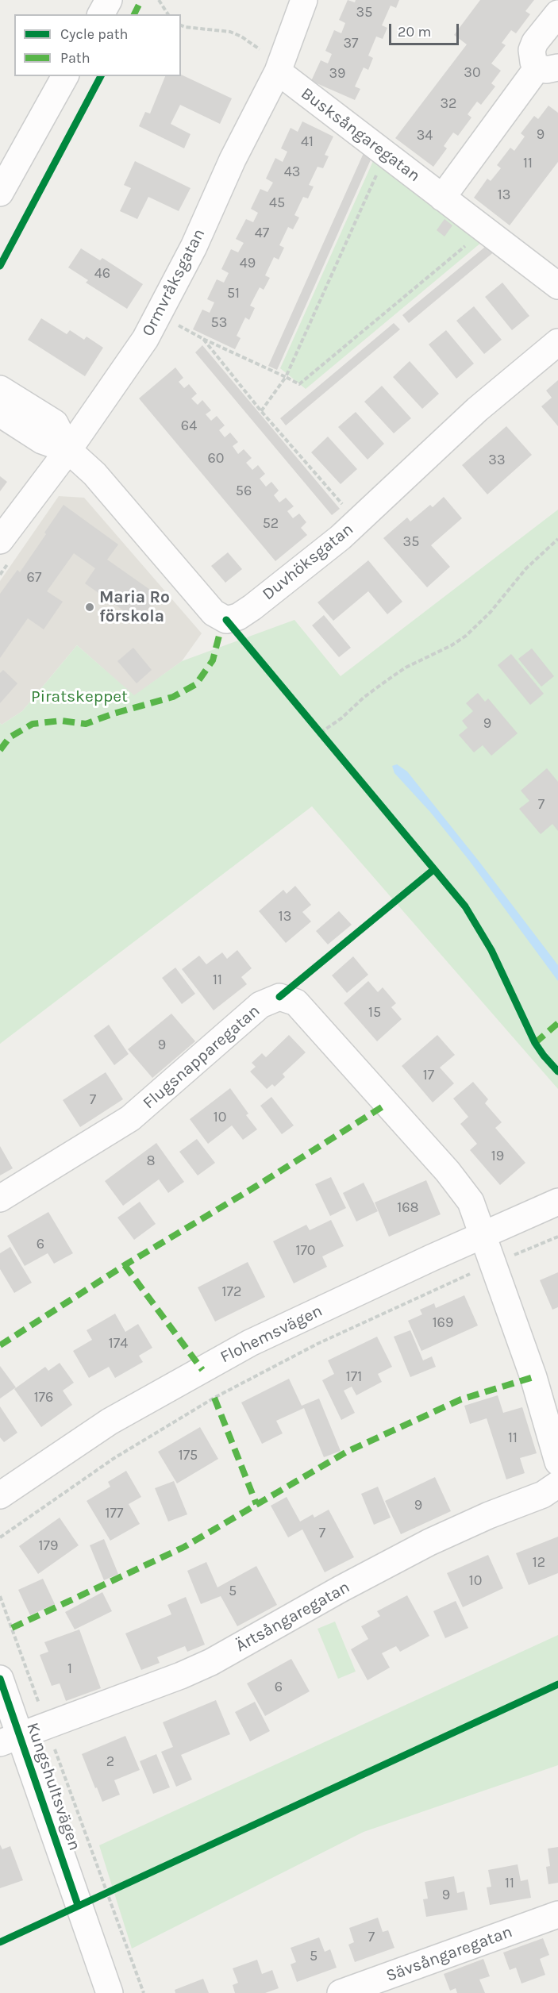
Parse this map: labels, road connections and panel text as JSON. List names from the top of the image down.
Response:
{
  "streets": {
    "street": [
      "Busksångaregatan",
      "Ormvråksgatan",
      "Duvhöksgatan",
      "Flugsnapparegatan",
      "Flohemsvägen",
      "Ärtsångaregatan",
      "Kungshultsvägen",
      "Sävsångaregatan"
    ]
  },
  "crossings": [
    ["Busksångaregatan", "Ormvråksgatan"],
    ["Ormvråksgatan", "Duvhöksgatan"],
    ["Flugsnapparegatan", "Flohemsvägen"],
    ["Ärtsångaregatan", "Kungshultsvägen"]
  ],
  "parks": ["Piratskeppet"],
  "places": ["Maria Ro förskola"],
  "house_numbers": [
    "35",
    "37",
    "30",
    "39",
    "32",
    "9",
    "34",
    "41",
    "11",
    "43",
    "13",
    "45",
    "47",
    "49",
    "46",
    "51",
    "53",
    "64",
    "60",
    "33",
    "56",
    "52",
    "35",
    "67",
    "9",
    "7",
    "13",
    "11",
    "15",
    "9",
    "17",
    "7",
    "10",
    "19",
    "8",
    "168",
    "6",
    "170",
    "172",
    "169",
    "174",
    "171",
    "176",
    "11",
    "175",
    "9",
    "177",
    "7",
    "179",
    "12",
    "10",
    "5",
    "1",
    "6",
    "2",
    "11",
    "9",
    "7",
    "5"
  ],
  "legend": ["Cycle path", "Path"],
  "scale_bar": "20 m"
}
